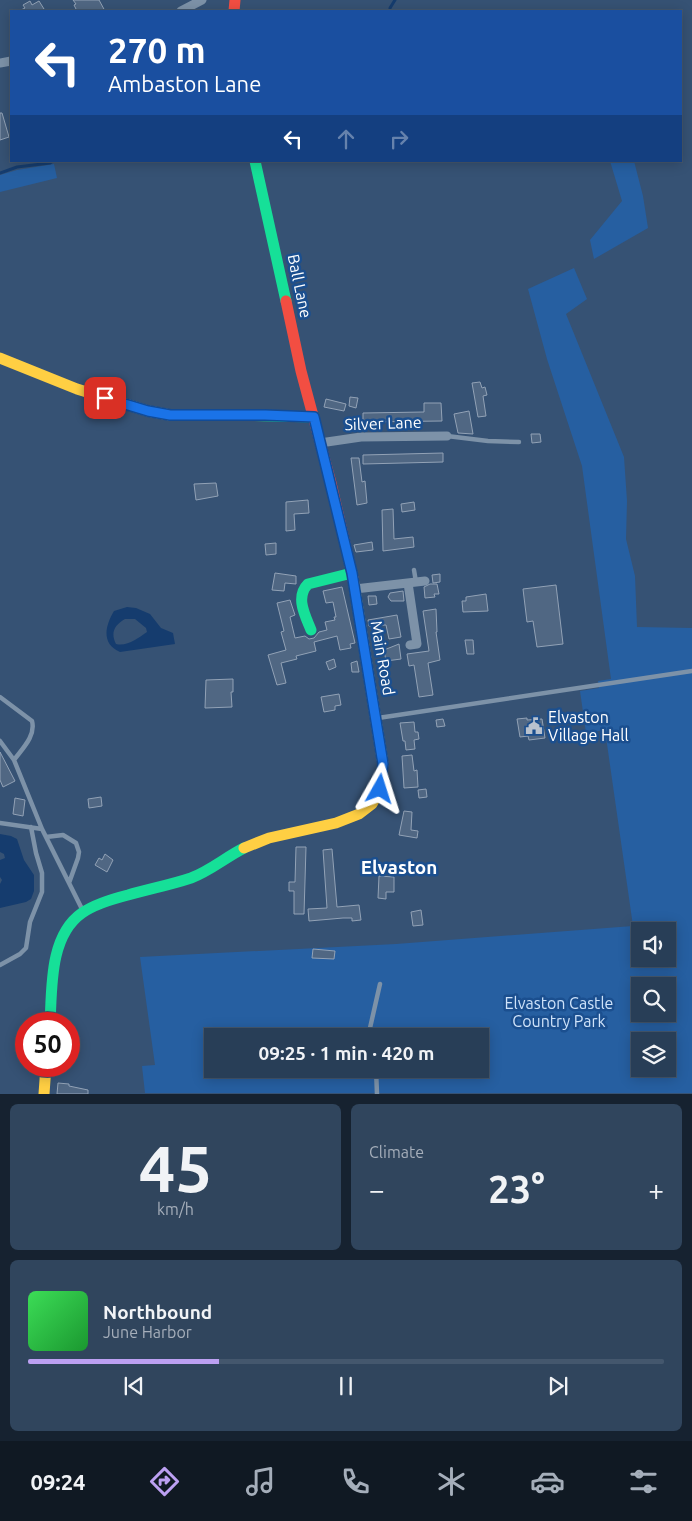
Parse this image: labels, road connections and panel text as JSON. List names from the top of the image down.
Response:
{
  "streets": {
    "main road": ["Ball Lane", "Main Road"],
    "street": ["Silver Lane"]
  },
  "crossings": [
    ["Ball Lane", "Main Road"],
    ["Silver Lane", "Main Road"]
  ],
  "districts": ["Elvaston"],
  "parks": ["Elvaston Castle Country Park"],
  "places": {
    "public building": ["Elvaston Village Hall"]
  },
  "page": {
    "turn": ["270 m", "Ambaston Lane"],
    "limit": "50",
    "trip": "09:25 · 1 min · 420 m",
    "tile": [
      ["45", "km/h"],
      "Climate"
    ],
    "heat": ["−", "23°", "+"],
    "song": ["Northbound", "June Harbor"],
    "tabs": "09:24"
  }
}
